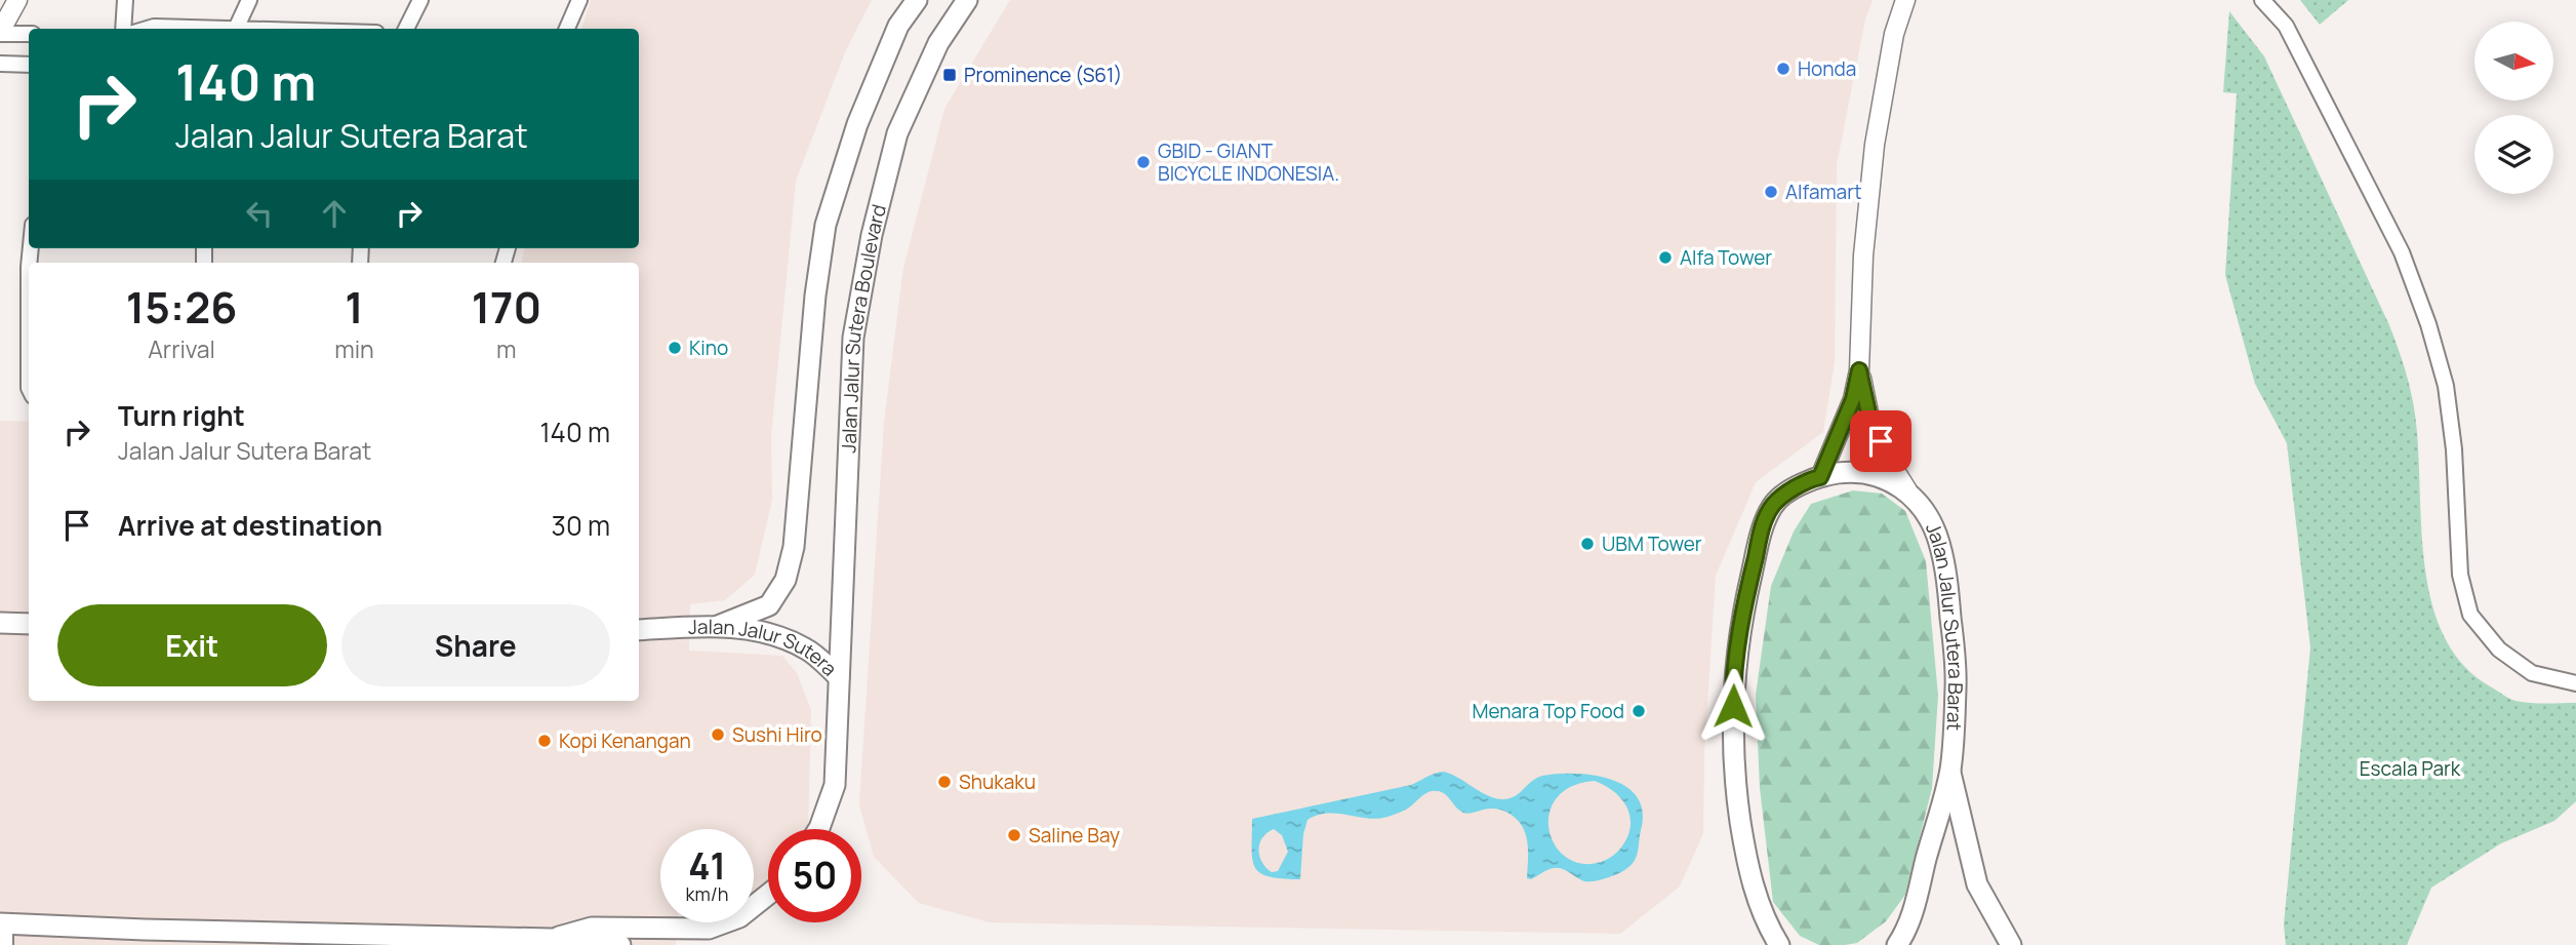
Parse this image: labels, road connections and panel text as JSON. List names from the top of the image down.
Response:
{
  "streets": {
    "main road": ["Jalan Jalur Sutera Boulevard", "Jalan Jalur Sutera Barat", "Jalan Jalur Sutera"]
  },
  "crossings": [
    ["Jalan Jalur Sutera Boulevard", "Jalan Jalur Sutera"]
  ],
  "parks": ["Escala Park"],
  "places": {
    "other": [
      "Honda",
      "GBID - GIANT BICYCLE INDONESIA.",
      "Alfamart",
      "Alfa Tower",
      "Kino",
      "UBM Tower",
      "Menara Top Food",
      "Sushi Hiro",
      "Kopi Kenangan",
      "Shukaku",
      "Saline Bay"
    ],
    "transit": ["Prominence (S61)"]
  },
  "north": "right",
  "page": {
    "turn": ["140 m", "Jalan Jalur Sutera Barat"],
    "eta": [
      "15:26",
      "Arrival",
      "1",
      "min",
      "170",
      "m"
    ],
    "list": [
      {
        "name": "Turn right",
        "note": "Jalan Jalur Sutera Barat",
        "value": "140 m"
      },
      {
        "name": "Arrive at destination",
        "value": "30 m"
      }
    ],
    "buttons": ["Exit", "Share"],
    "speed": "41 km/h",
    "limit": "50"
  }
}
